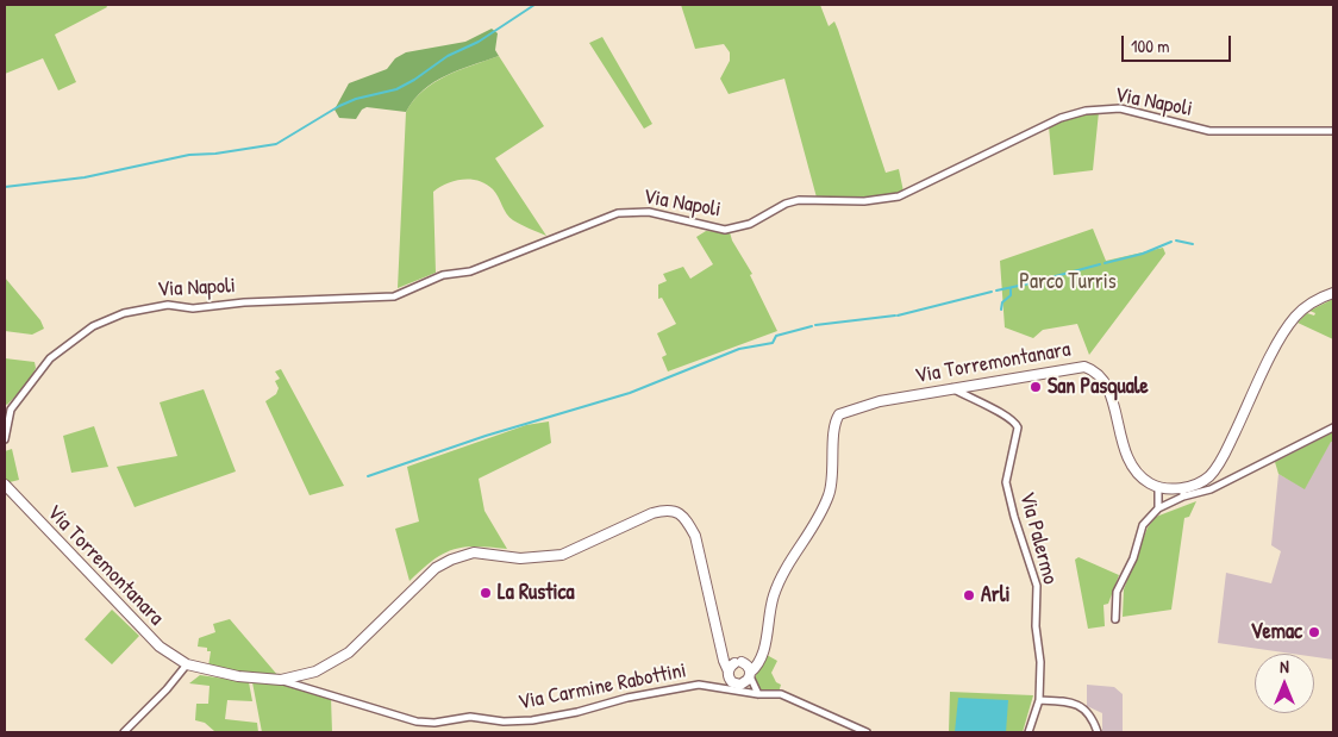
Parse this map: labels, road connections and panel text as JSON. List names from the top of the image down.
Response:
{
  "streets": {
    "street": [
      "Via Napoli",
      "Via Torremontanara",
      "Via Palermo",
      "Via Carmine Rabottini"
    ]
  },
  "crossings": [
    ["Via Torremontanara", "Via Palermo"],
    ["Via Torremontanara", "Via Carmine Rabottini"]
  ],
  "parks": ["Parco Turris"],
  "places": [
    "San Pasquale",
    "La Rustica",
    "Arli",
    "Vemac"
  ],
  "scale_bar": "100 m",
  "north": "top"
}
